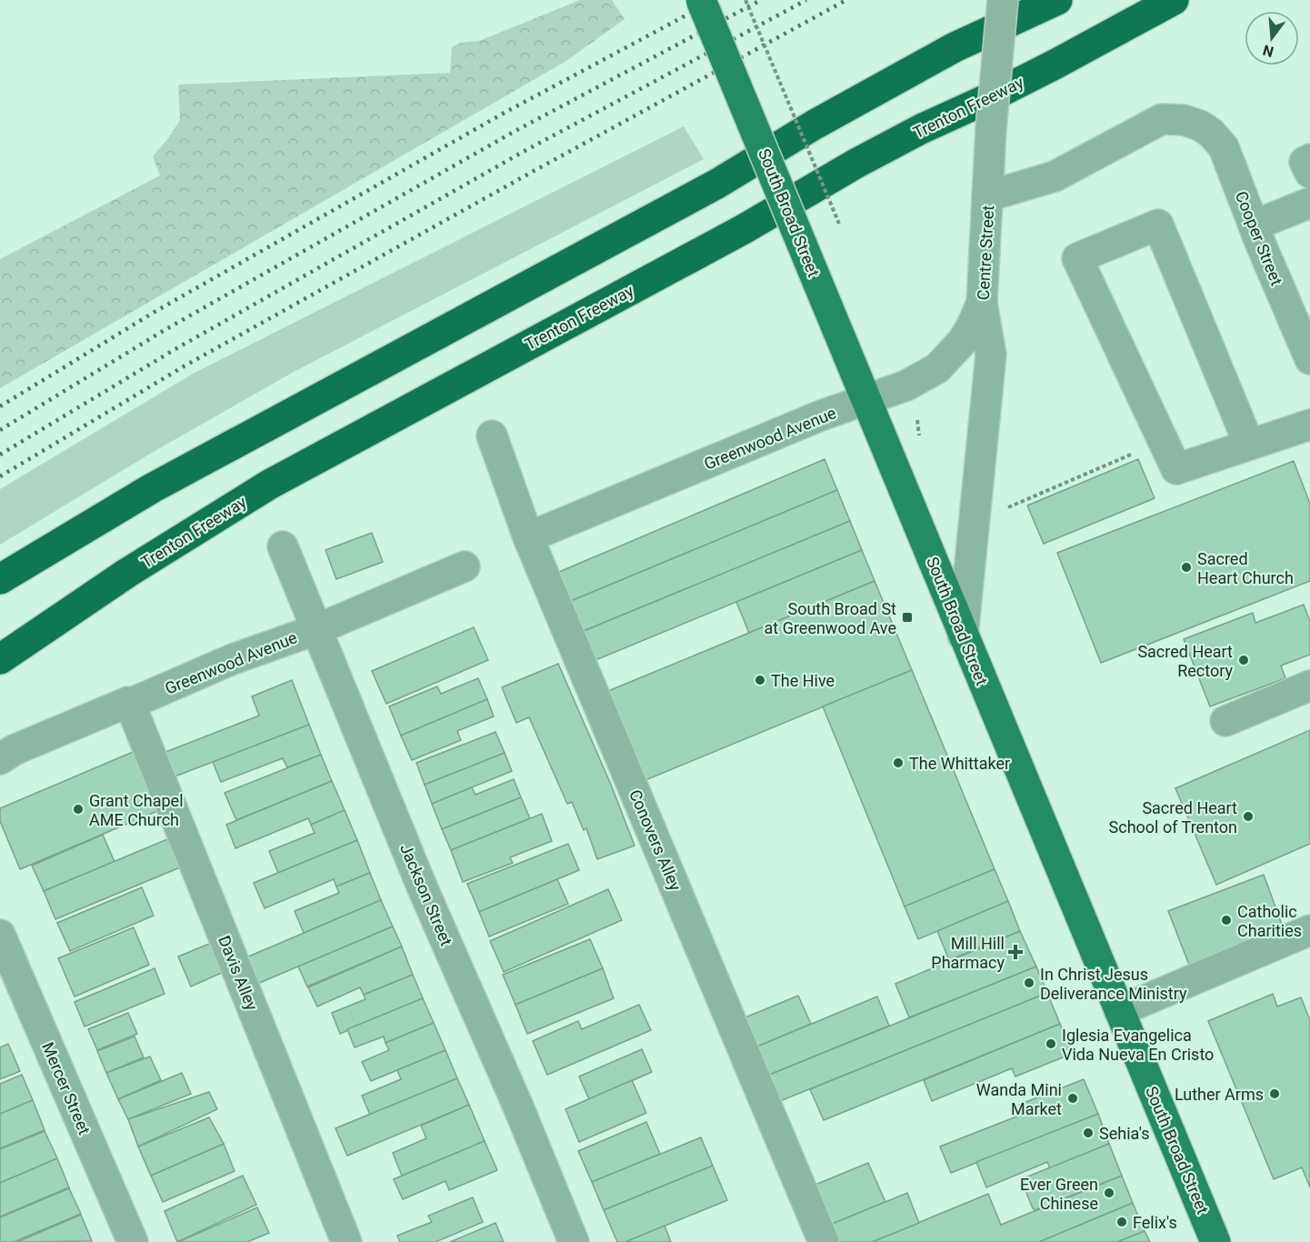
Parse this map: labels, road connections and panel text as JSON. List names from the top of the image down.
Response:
{
  "streets": {
    "highway": ["Trenton Freeway"],
    "main road": ["South Broad Street"],
    "street": [
      "Cooper Street",
      "Centre Street",
      "Greenwood Avenue",
      "Conovers Alley",
      "Jackson Street",
      "Davis Alley",
      "Mercer Street"
    ]
  },
  "crossings": [
    ["South Broad Street", "Centre Street"],
    ["South Broad Street", "Greenwood Avenue"],
    ["Cooper Street", "Centre Street"],
    ["Centre Street", "Greenwood Avenue"],
    ["Greenwood Avenue", "Conovers Alley"],
    ["Greenwood Avenue", "Jackson Street"],
    ["Greenwood Avenue", "Davis Alley"]
  ],
  "places": {
    "other": [
      "Sacred Heart Church",
      "Sacred Heart Rectory",
      "The Hive",
      "The Whittaker",
      "Grant Chapel AME Church",
      "Sacred Heart School of Trenton",
      "Catholic Charities",
      "In Christ Jesus Deliverance Ministry",
      "Iglesia Evangelica Vida Nueva En Cristo",
      "Luther Arms",
      "Wanda Mini Market",
      "Sehia's",
      "Ever Green Chinese",
      "Felix's"
    ],
    "transit": ["South Broad St at Greenwood Ave"],
    "health": ["Mill Hill Pharmacy"]
  },
  "north": "bottom"
}
